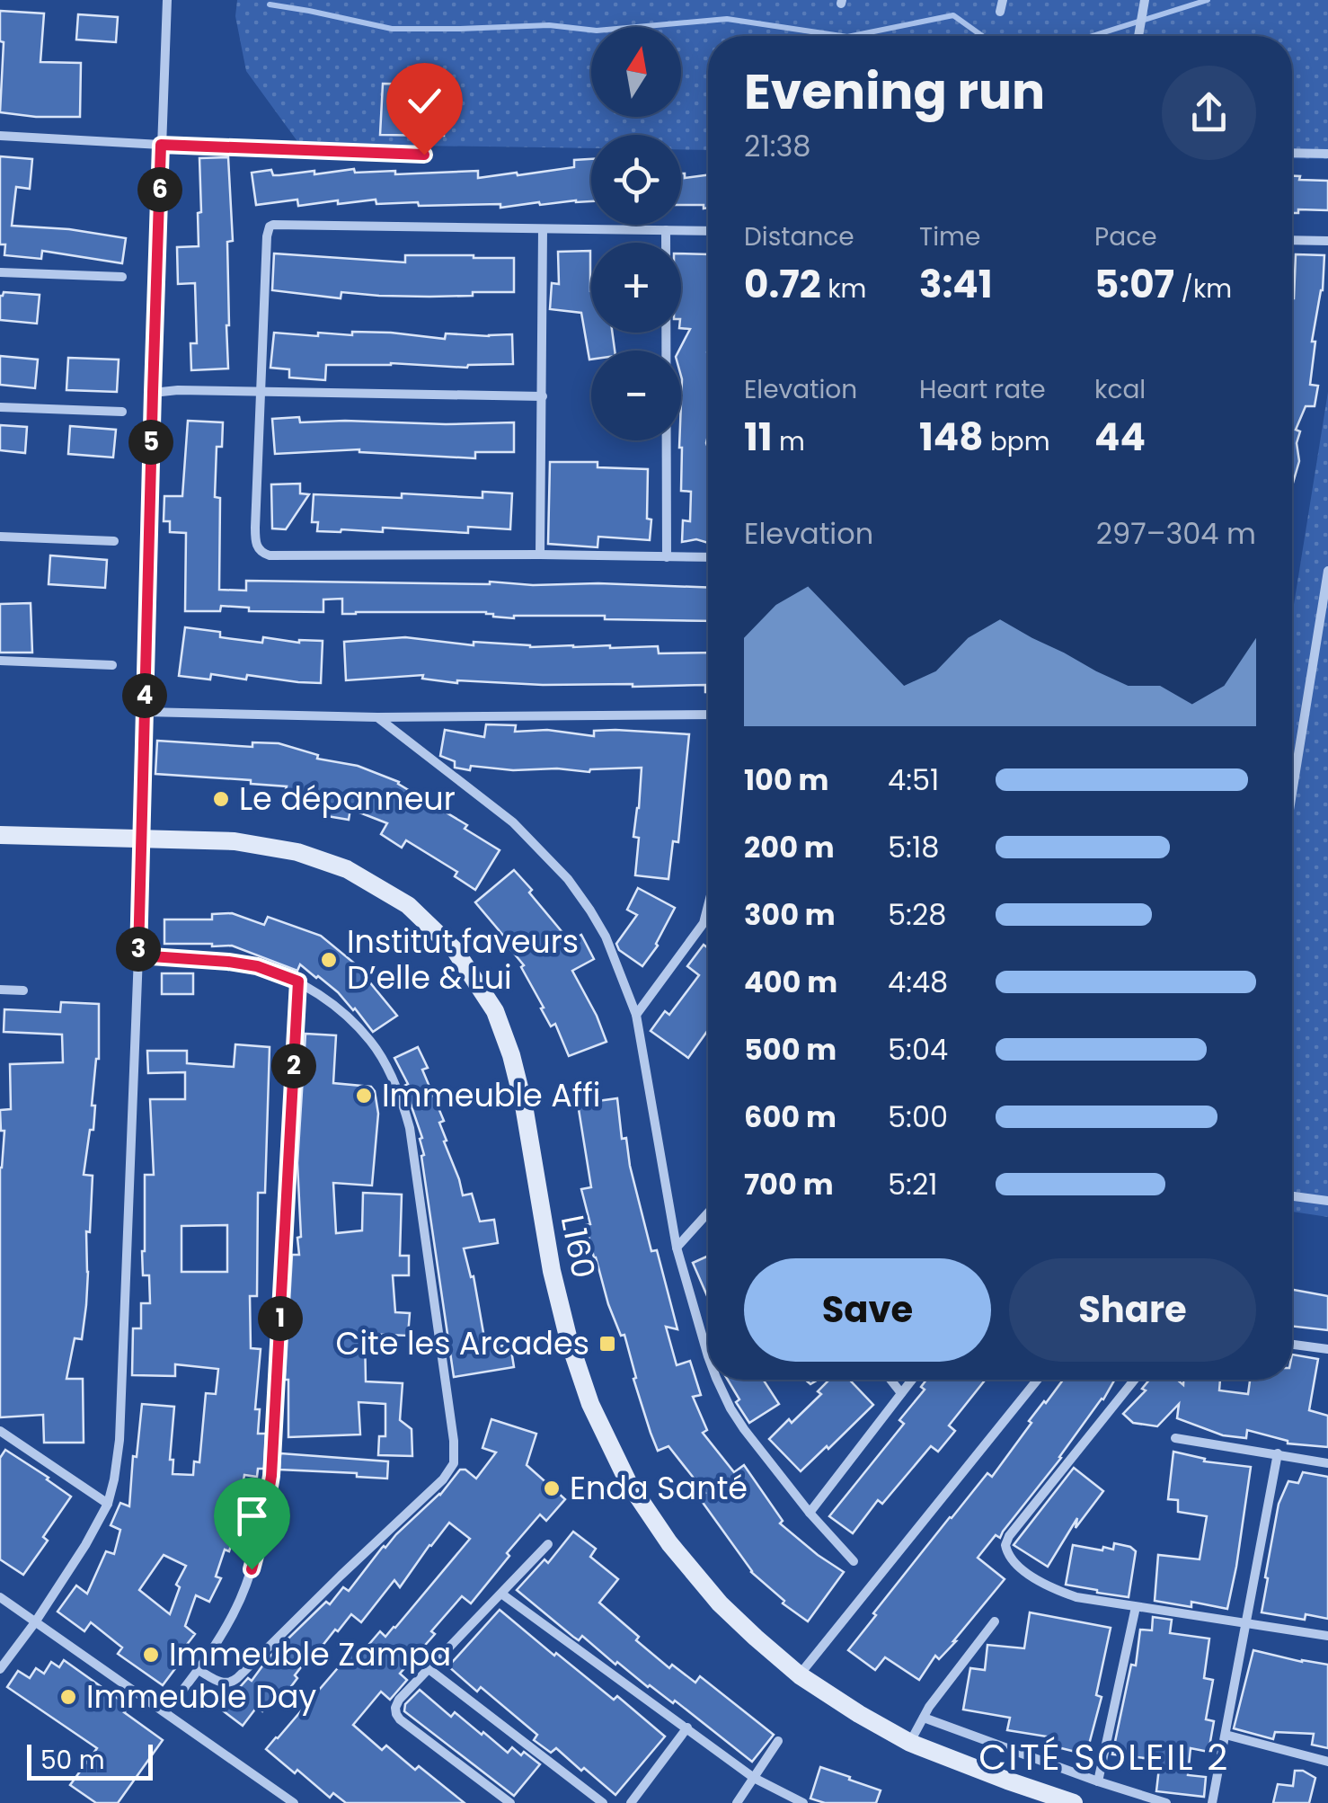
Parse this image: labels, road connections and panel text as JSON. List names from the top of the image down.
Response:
{
  "streets": {
    "street": ["L160"]
  },
  "districts": ["CITÉ SOLEIL 2"],
  "places": {
    "other": [
      "Le dépanneur",
      "Institut faveurs D’elle & Lui",
      "Immeuble Affi",
      "Enda Santé",
      "Immeuble Zampa",
      "Immeuble Day"
    ],
    "transit": ["Cite les Arcades"]
  },
  "scale_bar": "50 m",
  "north": "top",
  "page": {
    "map_buttons": ["+", "−"],
    "heading": ["Evening run", "21:38"],
    "pins": [
      "6",
      "5",
      "4",
      "3",
      "2",
      "1"
    ],
    "stats": [
      ["Distance", "0.72 km"],
      ["Time", "3:41"],
      ["Pace", "5:07 /km"],
      ["Elevation", "11 m"],
      ["Heart rate", "148 bpm"],
      ["kcal", "44"]
    ],
    "chart": ["Elevation", "297–304 m"],
    "list": [
      {
        "name": "100 m",
        "note": "4:51"
      },
      {
        "name": "200 m",
        "note": "5:18"
      },
      {
        "name": "300 m",
        "note": "5:28"
      },
      {
        "name": "400 m",
        "note": "4:48"
      },
      {
        "name": "500 m",
        "note": "5:04"
      },
      {
        "name": "600 m",
        "note": "5:00"
      },
      {
        "name": "700 m",
        "note": "5:21"
      }
    ],
    "buttons": ["Save", "Share"],
    "scale": "50 m"
  }
}
